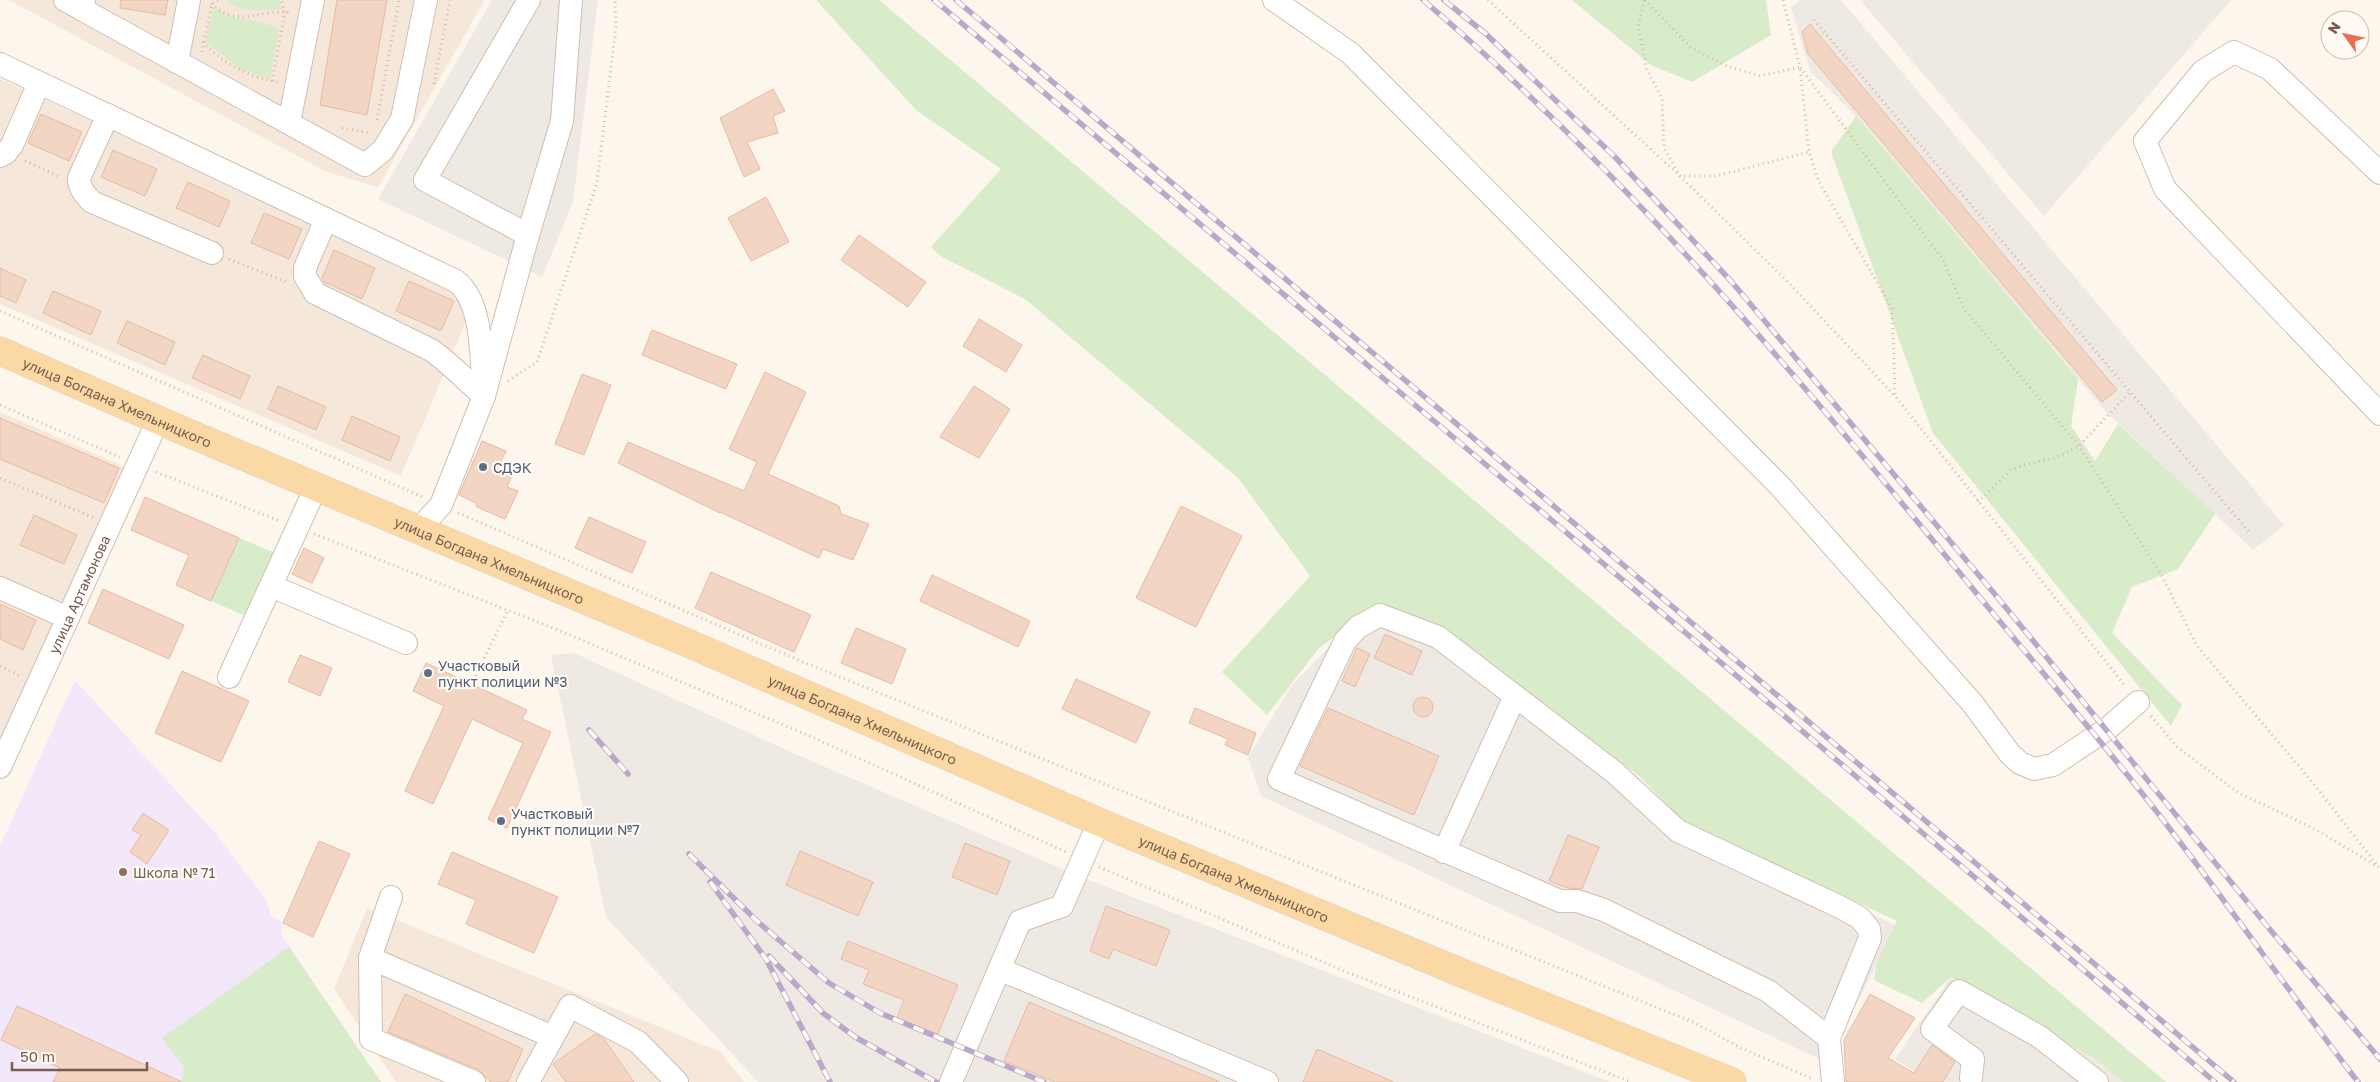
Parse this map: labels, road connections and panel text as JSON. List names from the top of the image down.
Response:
{
  "streets": {
    "main road": ["улица Богдана Хмельницкого"],
    "street": ["улица Артамонова"]
  },
  "crossings": [
    ["улица Богдана Хмельницкого", "улица Артамонова"]
  ],
  "places": [
    "СДЭК",
    "Участковый пункт полиции №3",
    "Участковый пункт полиции №7",
    "Школа № 71"
  ],
  "scale_bar": "50 m",
  "north": "top left"
}
